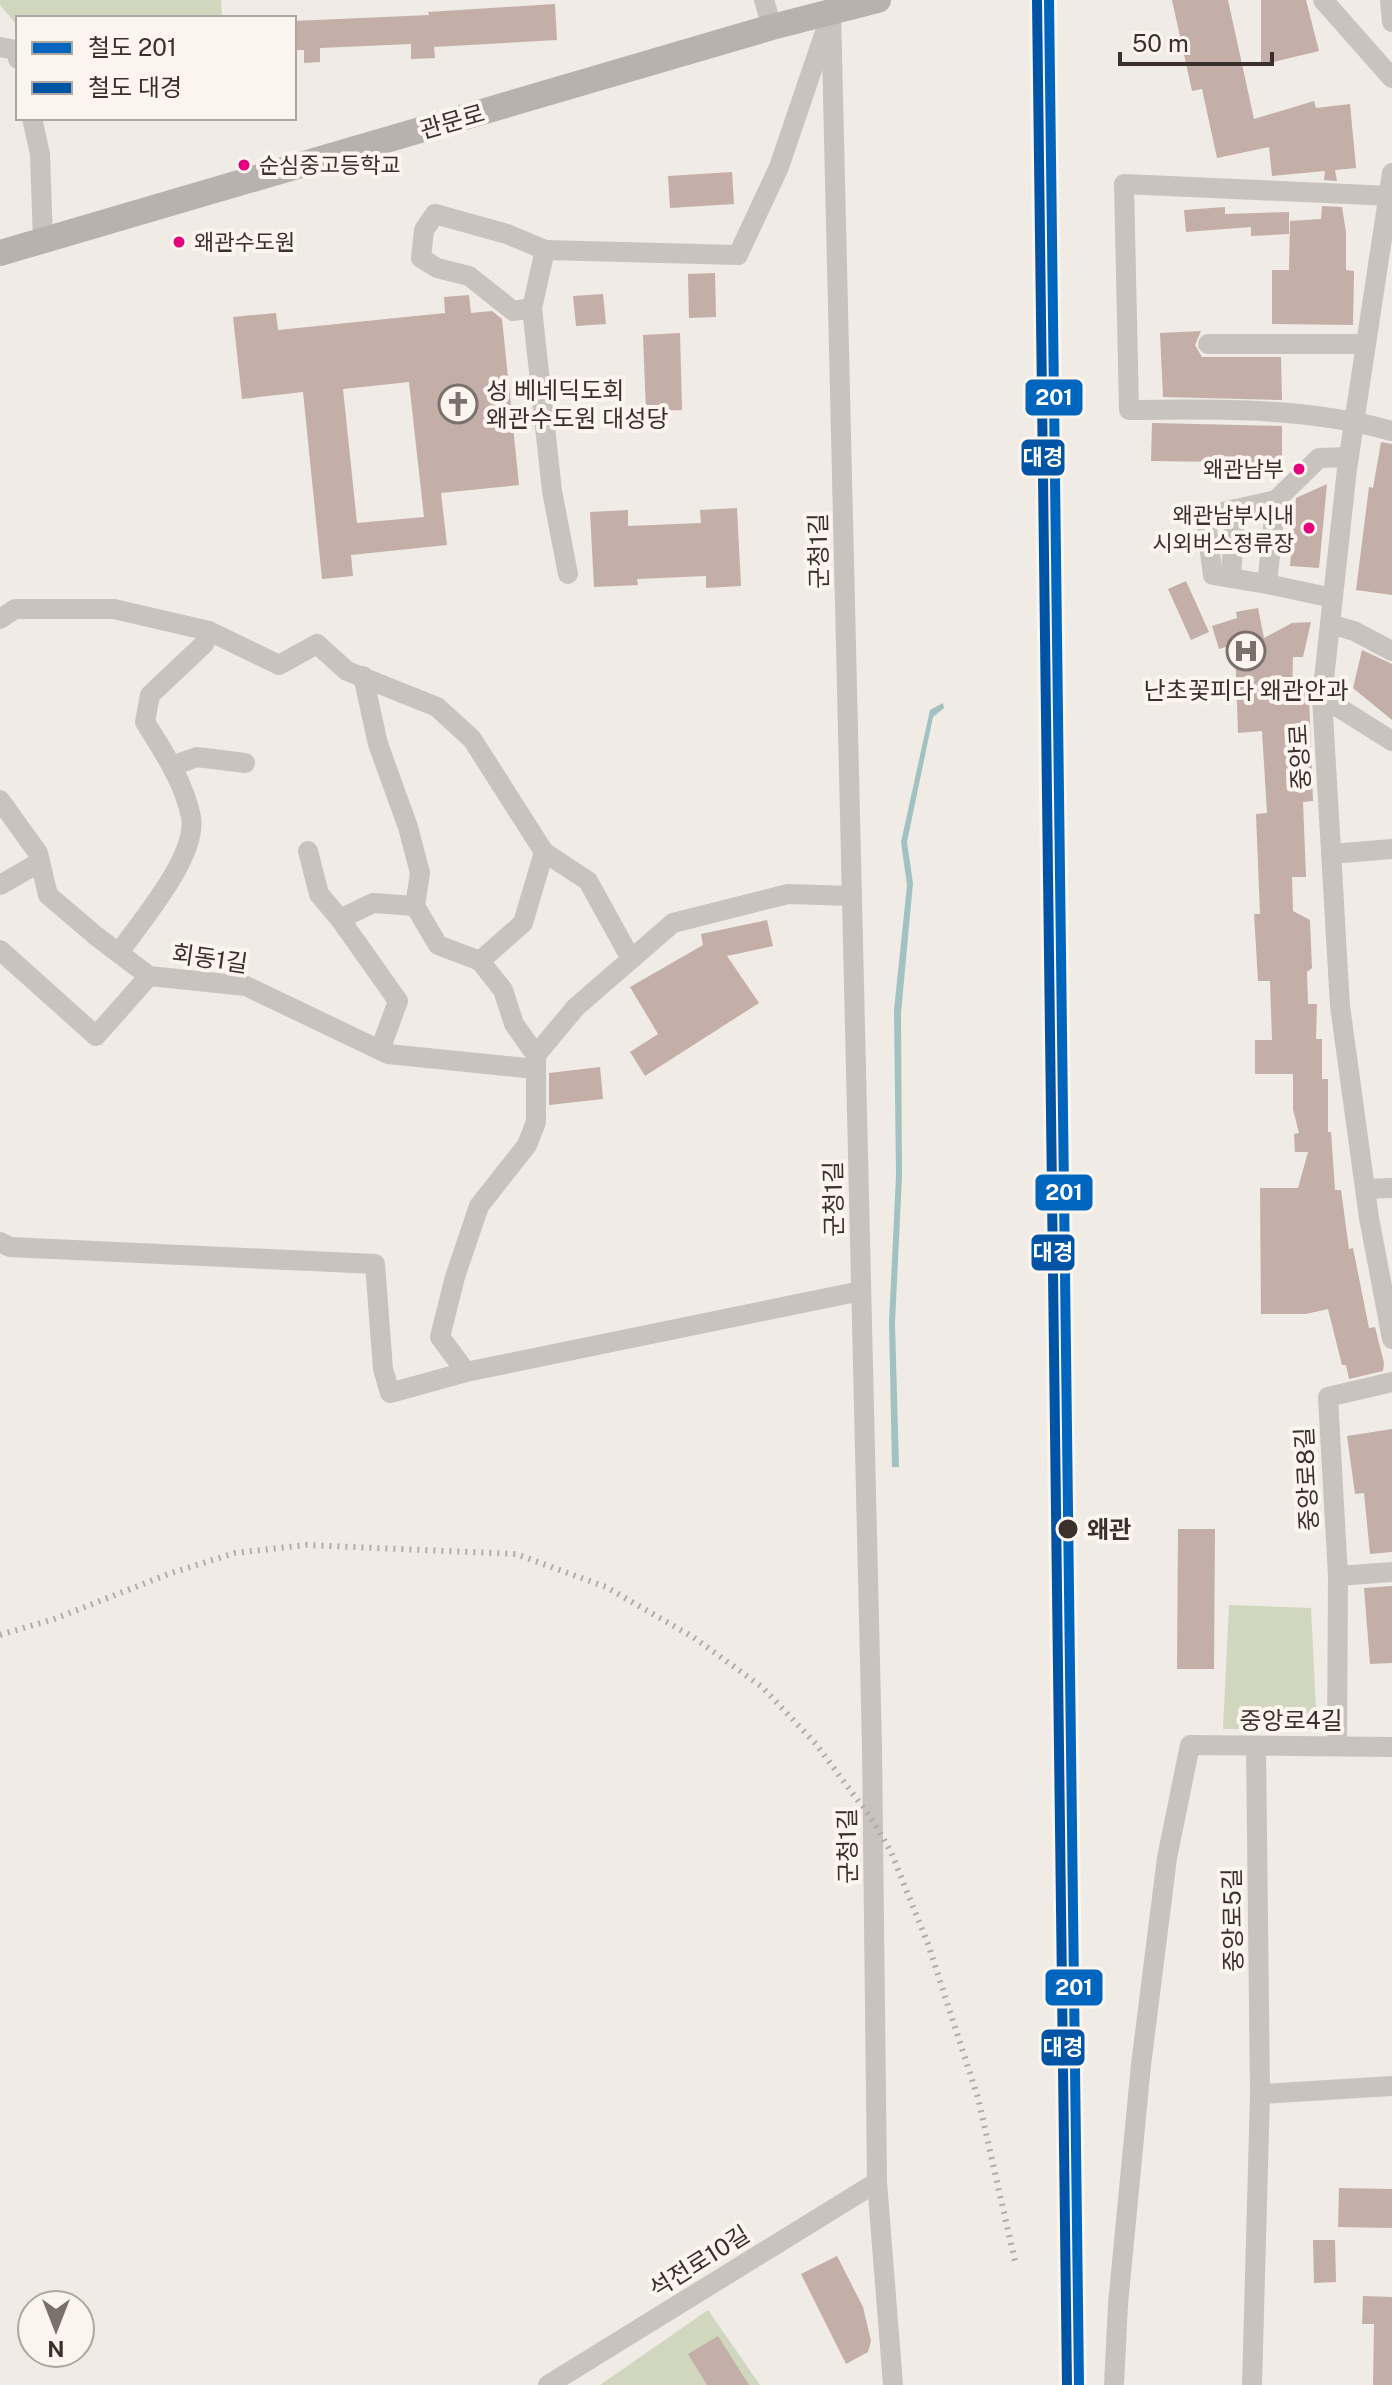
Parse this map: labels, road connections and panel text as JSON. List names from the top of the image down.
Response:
{
  "streets": {
    "main road": ["관문로"],
    "street": [
      "군청1길",
      "중앙로",
      "회동1길",
      "중앙로8길",
      "중앙로4길",
      "중앙로5길",
      "석전로10길"
    ]
  },
  "crossings": [
    ["관문로", "군청1길"],
    ["군청1길", "석전로10길"],
    ["중앙로4길", "중앙로5길"]
  ],
  "places": {
    "other": [
      "순심중고등학교",
      "왜관수도원",
      "왜관남부",
      "왜관남부시내 시외버스정류장",
      "왜관"
    ],
    "church": ["성 베네딕도회 왜관수도원 대성당"],
    "hospital": ["난초꽃피다 왜관안과"]
  },
  "lines": ["rail line 201", "rail line 대경"],
  "legend": ["철도 201", "철도 대경"],
  "scale_bar": "50 m",
  "north": "bottom"
}
